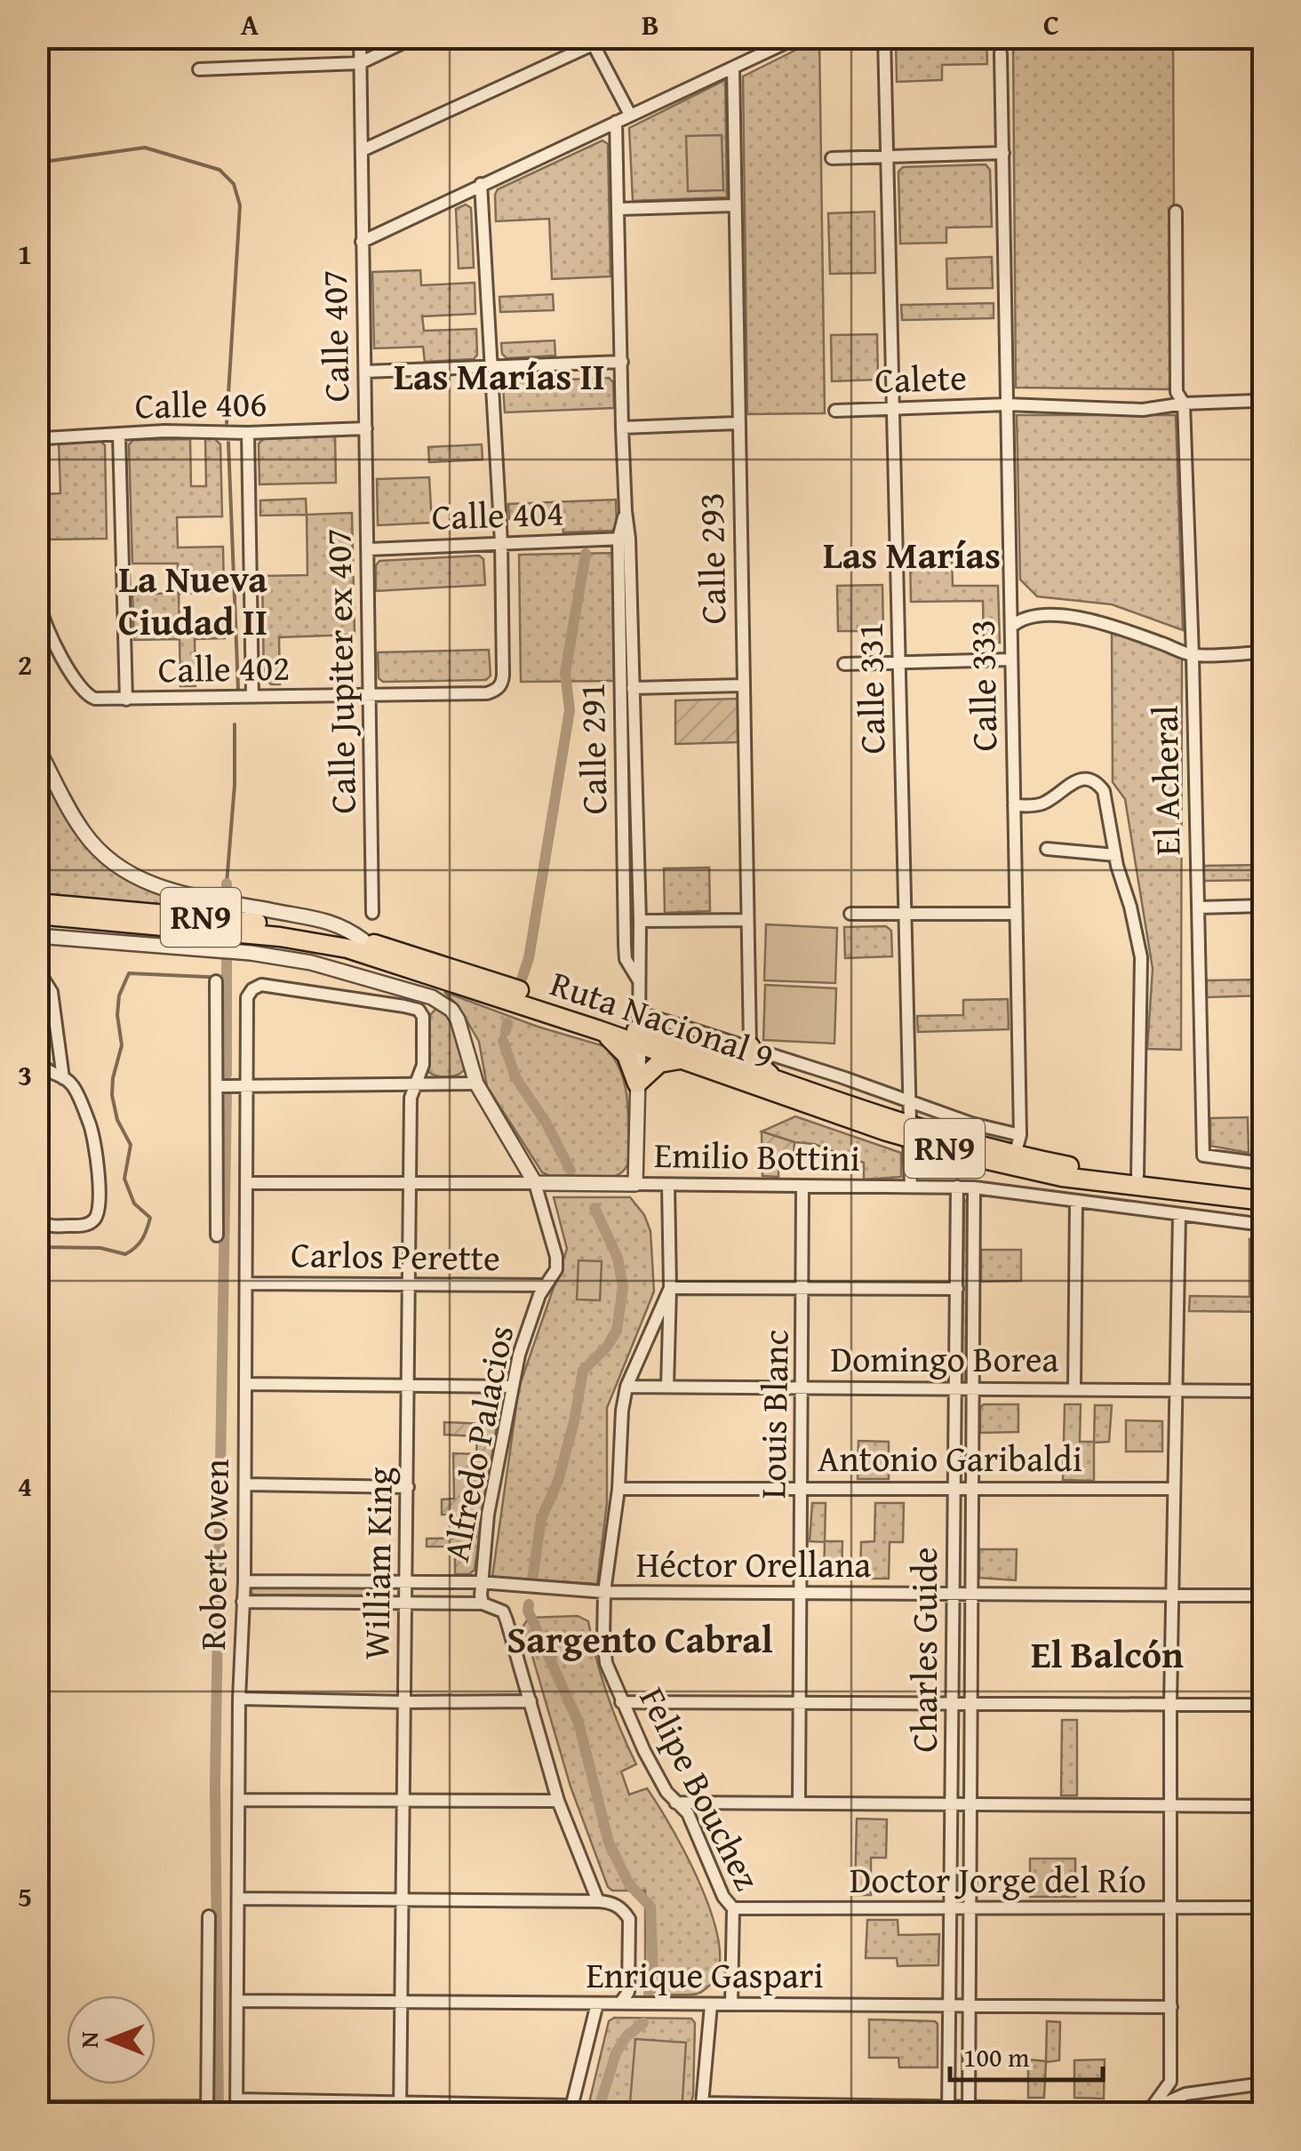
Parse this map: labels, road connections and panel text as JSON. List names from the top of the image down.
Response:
{
  "streets": {
    "main road": ["RN9", "Ruta Nacional 9"],
    "street": [
      "Calle 407",
      "Calete",
      "Calle 406",
      "Calle 404",
      "Calle 293",
      "Calle 402",
      "Calle Jupiter ex 407",
      "Calle 333",
      "Calle 331",
      "Calle 291",
      "El Acheral",
      "Emilio Bottini",
      "Carlos Perette",
      "Domingo Borea",
      "Louis Blanc",
      "Alfredo Palacios",
      "Antonio Garibaldi",
      "Robert Owen",
      "William King",
      "Héctor Orellana",
      "Charles Guide",
      "Felipe Bouchez",
      "Doctor Jorge del Río",
      "Enrique Gaspari"
    ]
  },
  "crossings": [
    ["Calle 407", "Calle 406"],
    ["Calle 407", "Calle Jupiter ex 407"],
    ["Calete", "Calle 333"],
    ["Calete", "Calle 331"],
    ["Calete", "El Acheral"],
    ["Calle 406", "Calle Jupiter ex 407"],
    ["Calle 404", "Calle 402"],
    ["Calle 404", "Calle Jupiter ex 407"],
    ["Calle 404", "Calle 291"],
    ["Calle 402", "Calle Jupiter ex 407"],
    ["Calle 333", "Ruta Nacional 9"],
    ["Calle 331", "Ruta Nacional 9"],
    ["Calle 331", "Emilio Bottini"],
    ["Calle 291", "Ruta Nacional 9"],
    ["Emilio Bottini", "Louis Blanc"],
    ["Emilio Bottini", "Alfredo Palacios"],
    ["Emilio Bottini", "Robert Owen"],
    ["Emilio Bottini", "William King"],
    ["Emilio Bottini", "Charles Guide"],
    ["Emilio Bottini", "Felipe Bouchez"],
    ["Carlos Perette", "Alfredo Palacios"],
    ["Carlos Perette", "Robert Owen"],
    ["Carlos Perette", "William King"],
    ["Domingo Borea", "Louis Blanc"],
    ["Domingo Borea", "Charles Guide"],
    ["Domingo Borea", "Felipe Bouchez"],
    ["Louis Blanc", "Antonio Garibaldi"],
    ["Louis Blanc", "Héctor Orellana"],
    ["Alfredo Palacios", "Héctor Orellana"],
    ["Antonio Garibaldi", "Charles Guide"],
    ["Antonio Garibaldi", "Felipe Bouchez"],
    ["Robert Owen", "William King"],
    ["Robert Owen", "Héctor Orellana"],
    ["Robert Owen", "Enrique Gaspari"],
    ["William King", "Héctor Orellana"],
    ["William King", "Enrique Gaspari"],
    ["Héctor Orellana", "Charles Guide"],
    ["Héctor Orellana", "Felipe Bouchez"],
    ["Charles Guide", "Doctor Jorge del Río"],
    ["Charles Guide", "Enrique Gaspari"],
    ["Felipe Bouchez", "Doctor Jorge del Río"],
    ["Felipe Bouchez", "Enrique Gaspari"]
  ],
  "districts": [
    "Las Marías II",
    "Las Marías",
    "La Nueva Ciudad II",
    "Sargento Cabral",
    "El Balcón"
  ],
  "scale_bar": "100 m",
  "north": "left",
  "grid": {
    "columns": ["A", "B", "C"],
    "rows": [
      "1",
      "2",
      "3",
      "4",
      "5"
    ]
  }
}
